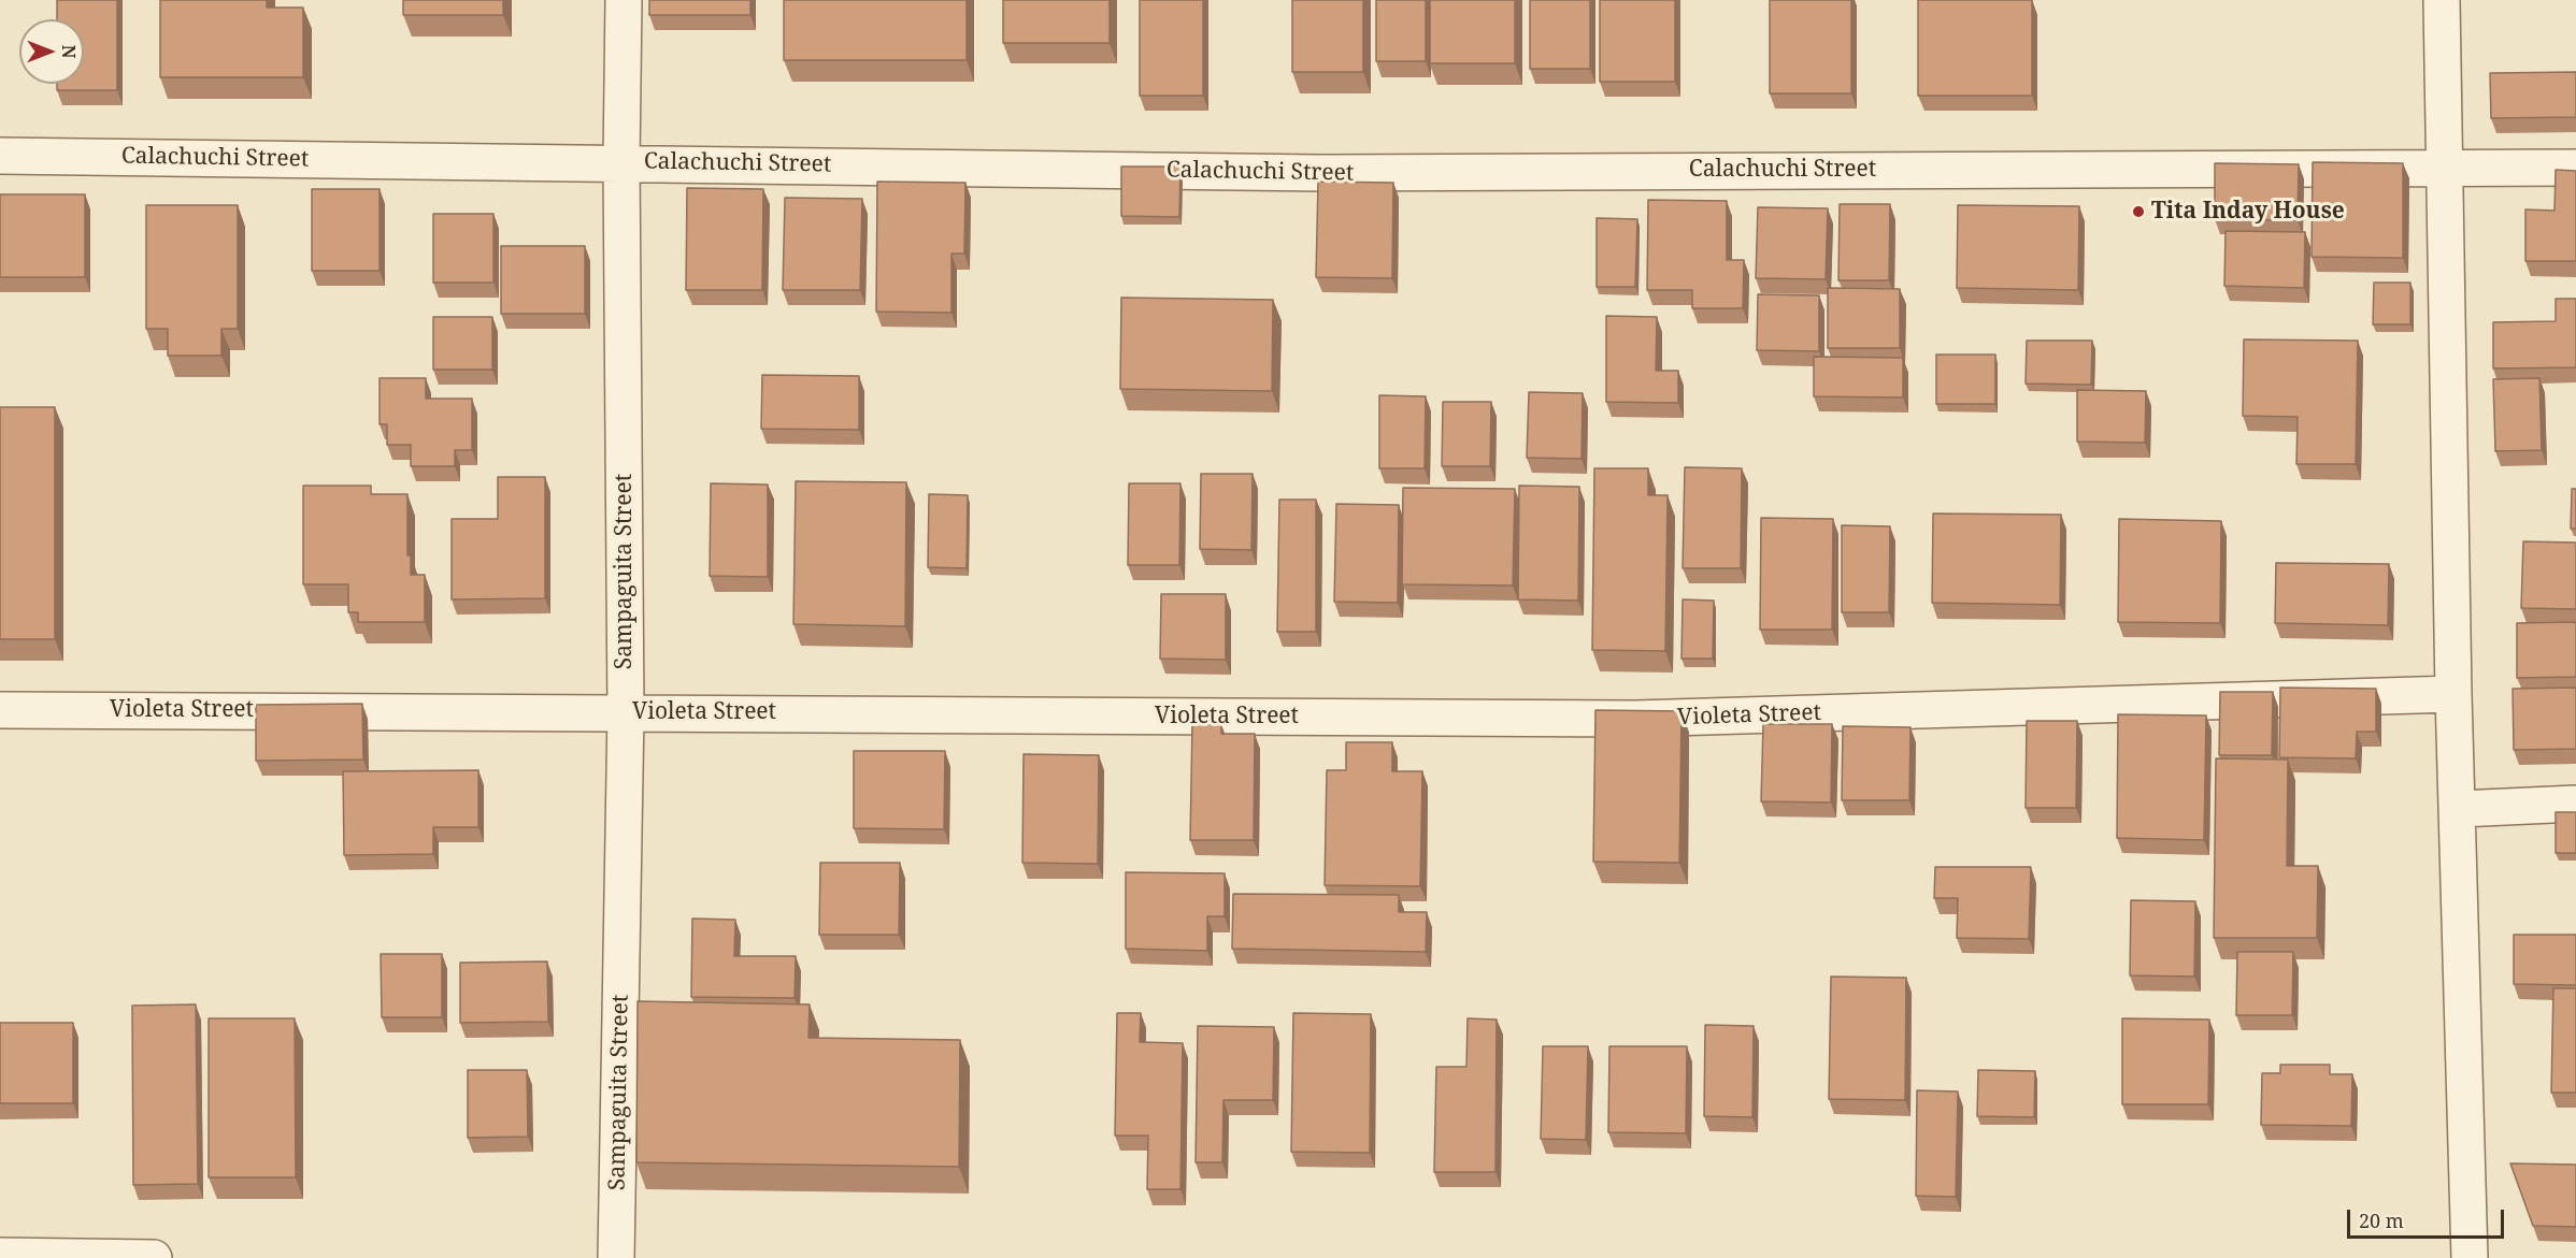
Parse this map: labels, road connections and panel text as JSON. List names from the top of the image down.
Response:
{
  "streets": {
    "street": ["Calachuchi Street", "Sampaguita Street", "Violeta Street"]
  },
  "crossings": [
    ["Calachuchi Street", "Sampaguita Street"],
    ["Sampaguita Street", "Violeta Street"]
  ],
  "places": ["Tita Inday House"],
  "scale_bar": "20 m",
  "north": "right"
}
